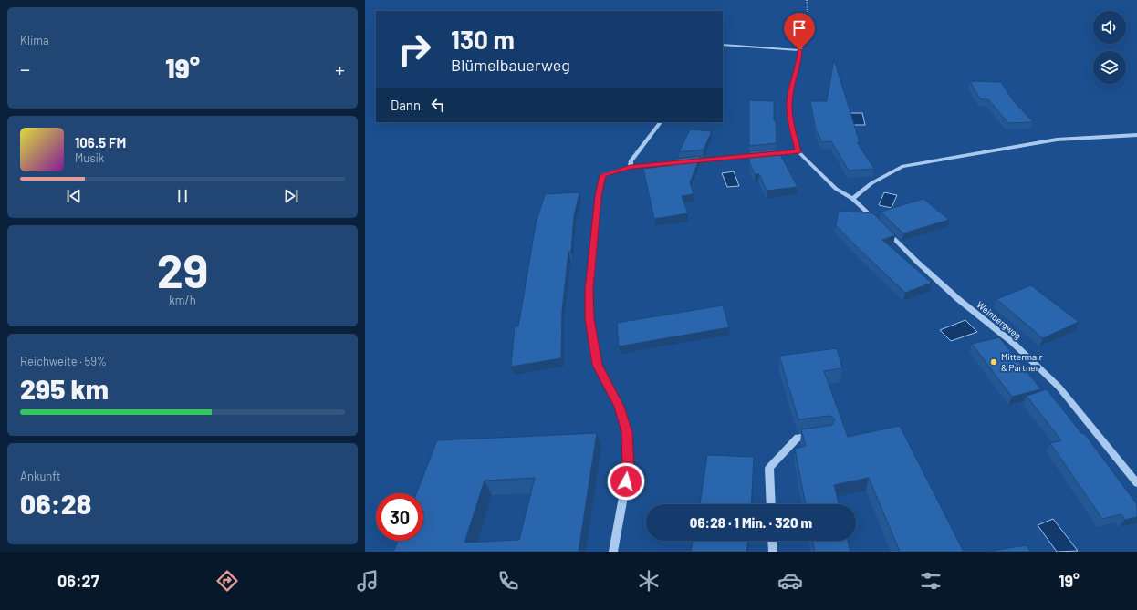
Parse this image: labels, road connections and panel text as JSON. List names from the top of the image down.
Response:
{
  "streets": {
    "street": ["Weinbergweg"]
  },
  "places": ["Mittermair & Partner"],
  "page": {
    "tile": [
      "Klima",
      ["29", "km/h"],
      ["Reichweite · 59%", "295 km"],
      ["Ankunft", "06:28"]
    ],
    "turn": ["130 m", "Blümelbauerweg"],
    "heat": ["−", "19°", "+"],
    "then": "Dann",
    "song": ["106.5 FM", "Musik"],
    "limit": "30",
    "trip": "06:28 · 1 Min. · 320 m",
    "tabs": ["06:27", "19°"]
  }
}
